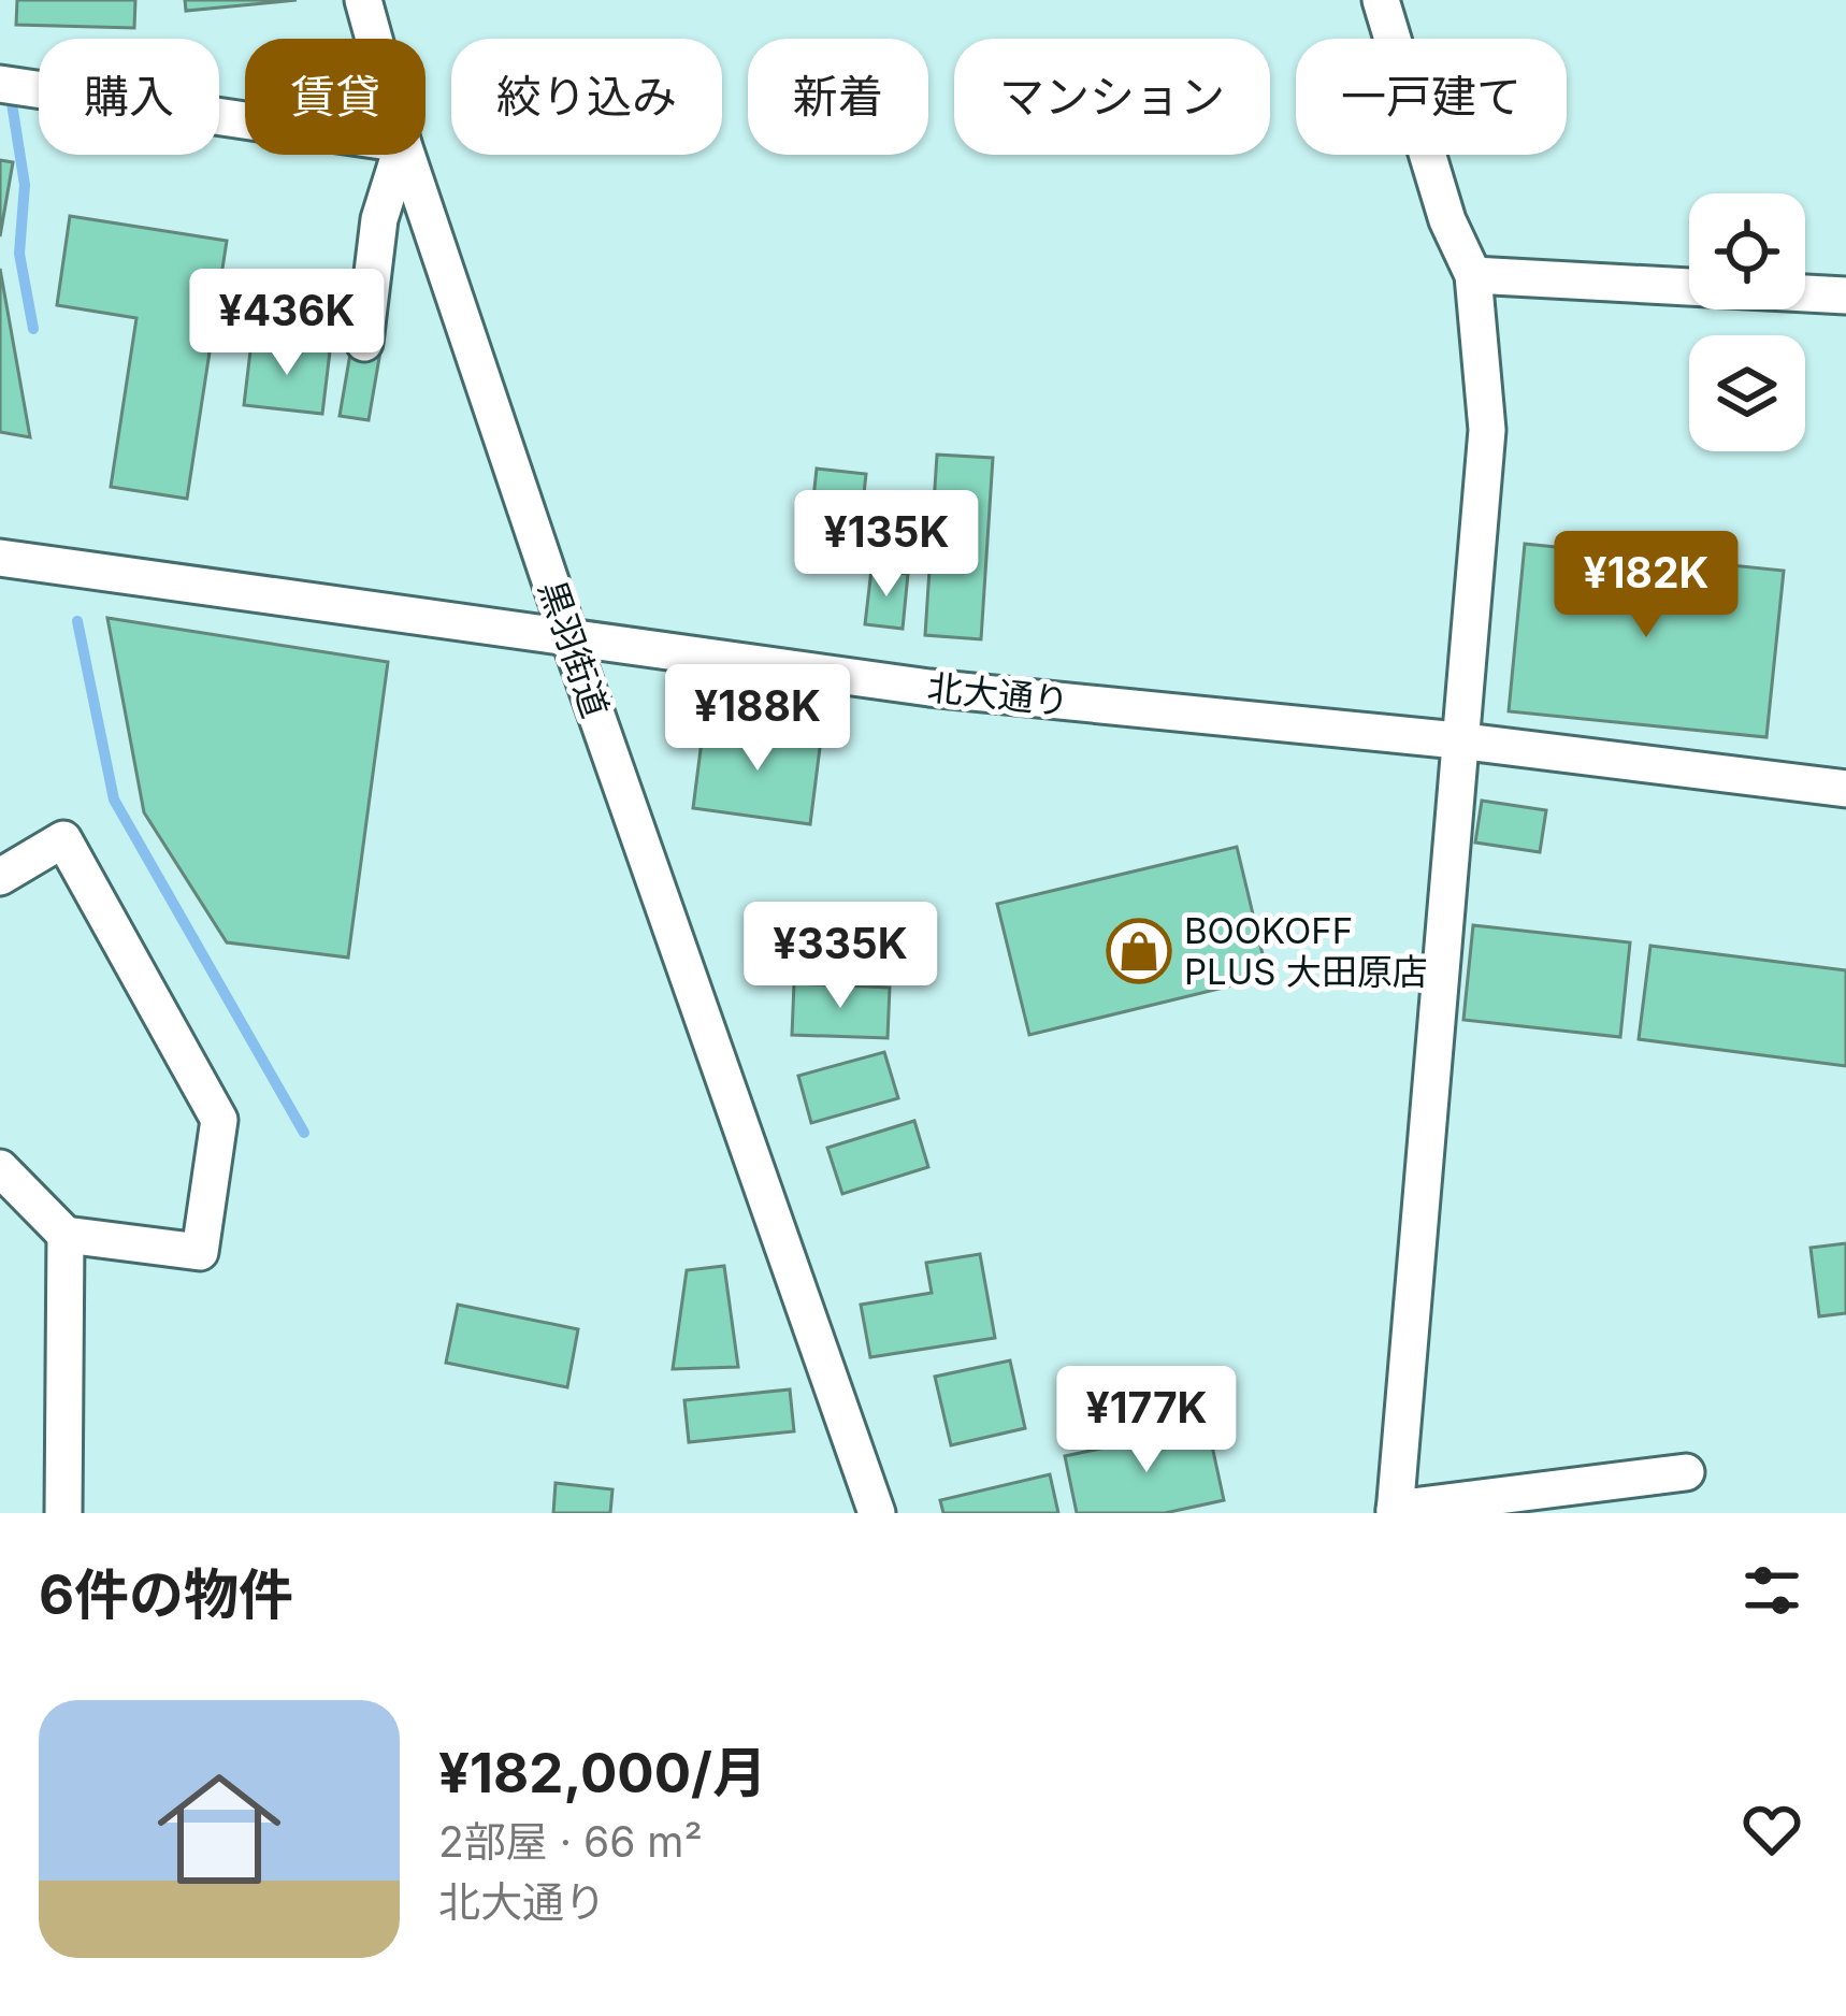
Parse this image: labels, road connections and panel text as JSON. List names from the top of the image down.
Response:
{
  "streets": {
    "street": ["黒羽街道", "北大通り"]
  },
  "crossings": [
    ["黒羽街道", "北大通り"]
  ],
  "places": {
    "shop": ["BOOKOFF PLUS 大田原店"]
  },
  "page": {
    "chip": [
      "購入",
      "賃貸",
      "絞り込み",
      "新着",
      "マンション",
      "一戸建て"
    ],
    "price": [
      "¥436K",
      "¥135K",
      "¥182K",
      "¥188K",
      "¥335K",
      "¥177K"
    ],
    "heading": "6件の物件",
    "list": [
      {
        "name": "¥182,000/月",
        "note": "2部屋 · 66 m² · 北大通り"
      }
    ]
  }
}
